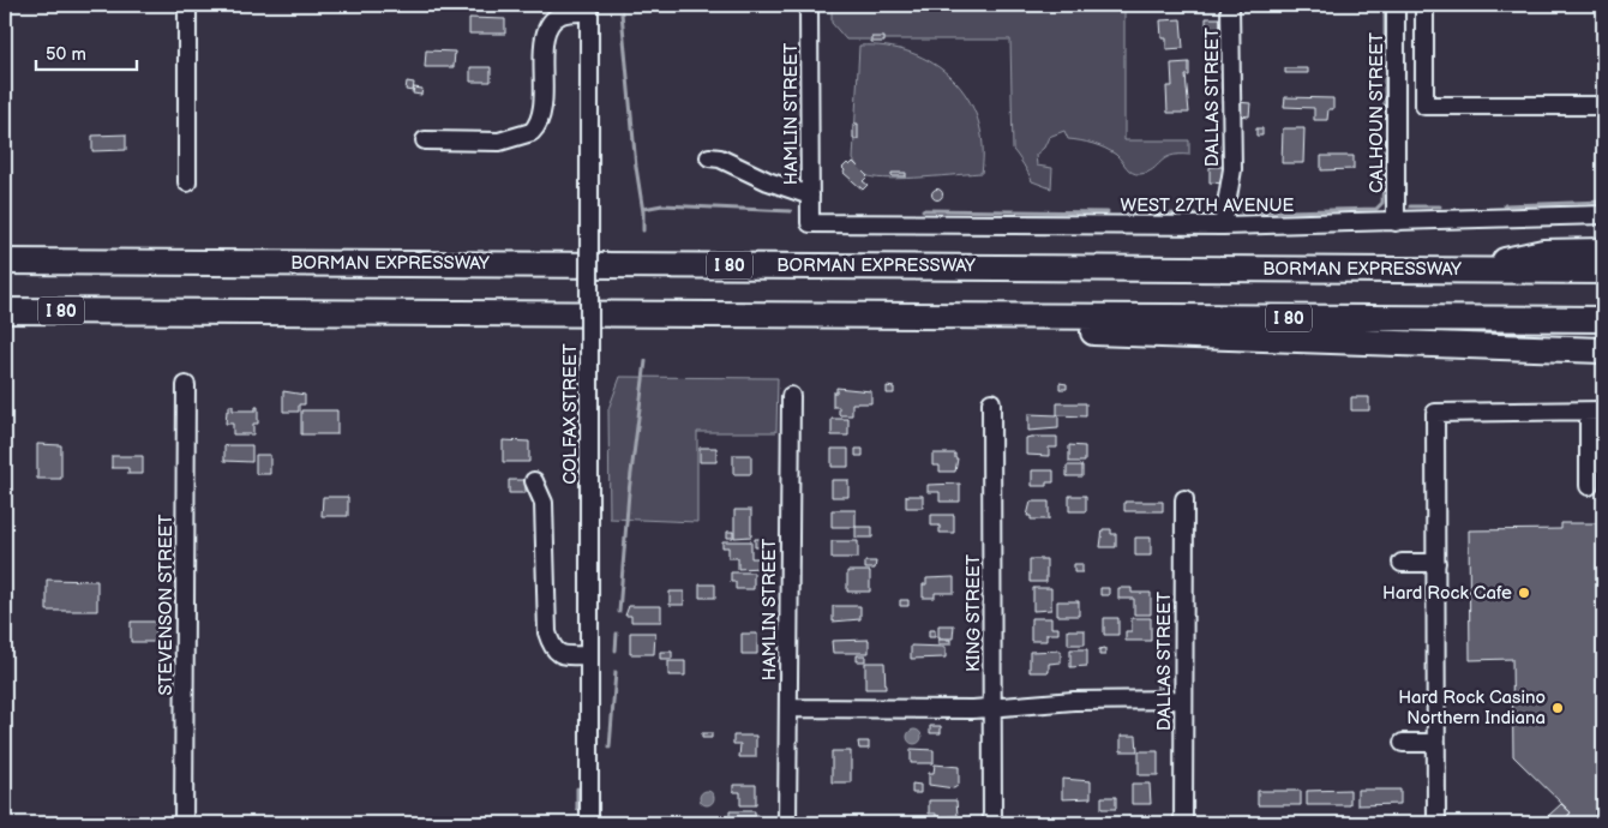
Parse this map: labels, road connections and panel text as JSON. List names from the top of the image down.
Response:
{
  "streets": {
    "highway": ["BORMAN EXPRESSWAY", "I 80"],
    "street": [
      "DALLAS STREET",
      "CALHOUN STREET",
      "HAMLIN STREET",
      "WEST 27TH AVENUE",
      "COLFAX STREET",
      "STEVENSON STREET",
      "KING STREET"
    ]
  },
  "crossings": [
    ["DALLAS STREET", "WEST 27TH AVENUE"],
    ["CALHOUN STREET", "WEST 27TH AVENUE"],
    ["HAMLIN STREET", "WEST 27TH AVENUE"]
  ],
  "places": ["Hard Rock Cafe", "Hard Rock Casino Northern Indiana"],
  "scale_bar": "50 m"
}
